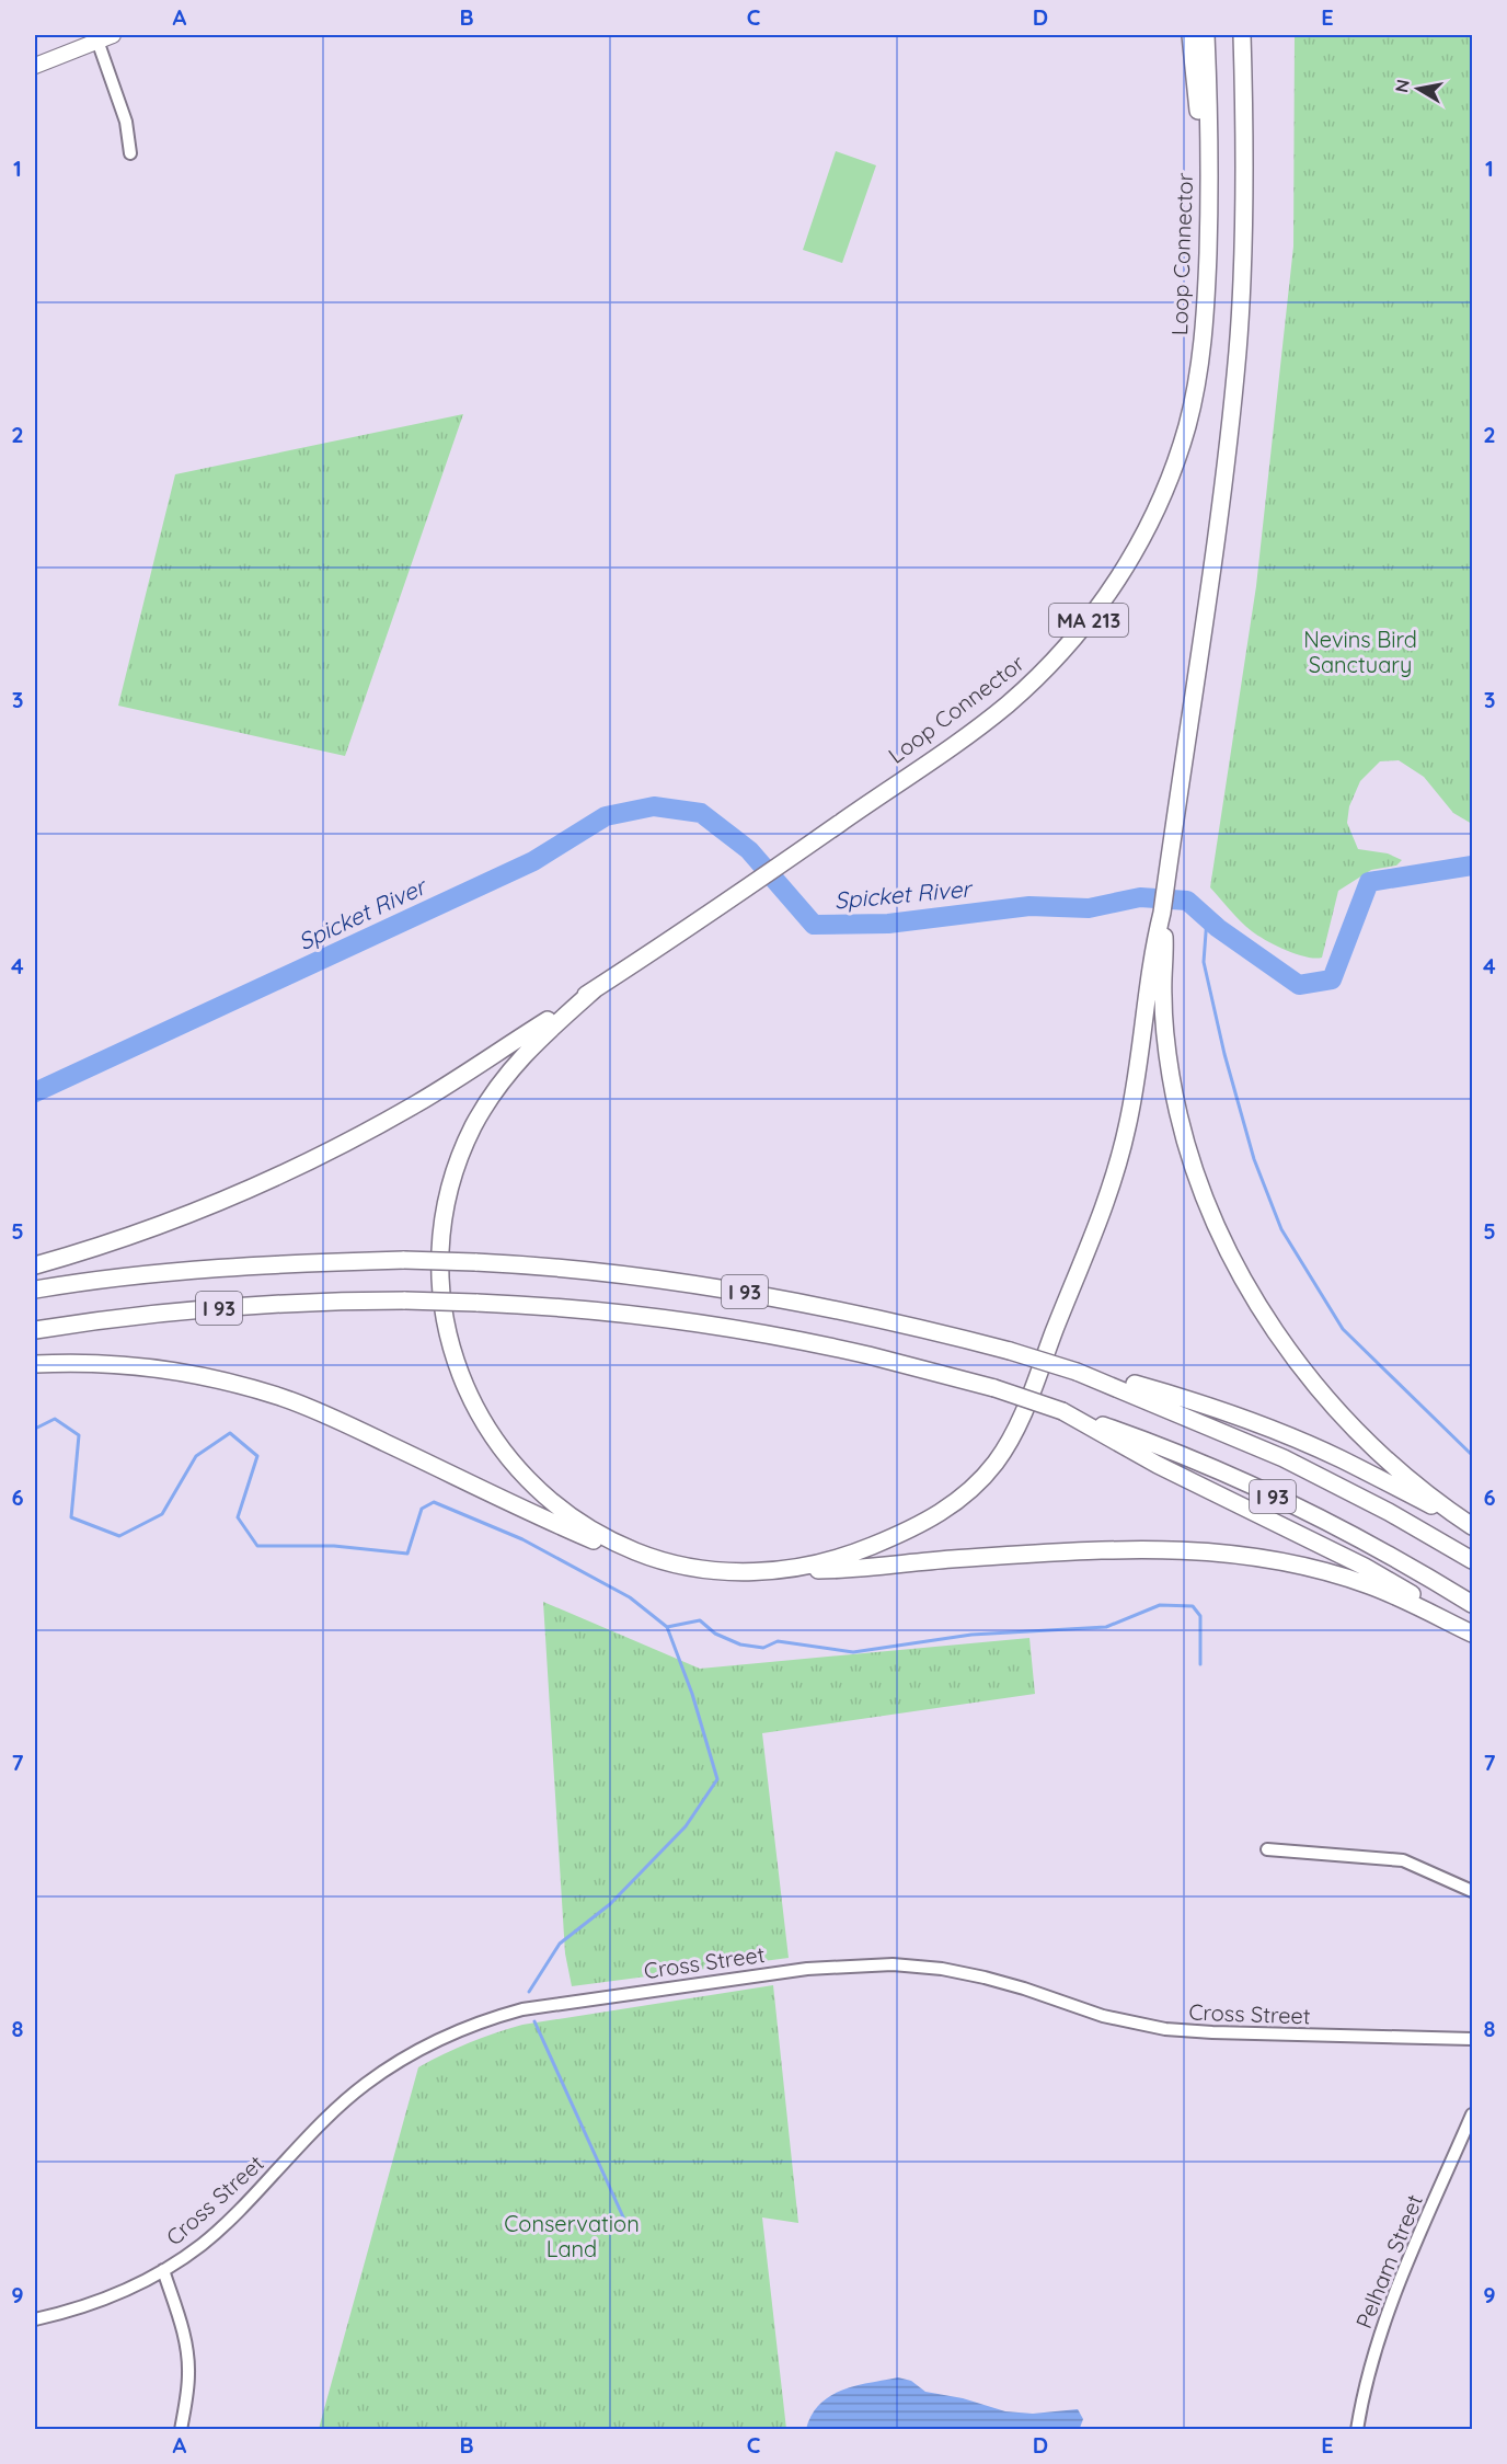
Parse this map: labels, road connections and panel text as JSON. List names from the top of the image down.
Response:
{
  "streets": {
    "highway": ["Loop Connector", "MA 213", "I 93"],
    "street": ["Cross Street", "Pelham Street"]
  },
  "water": ["Spicket River"],
  "parks": ["Nevins Bird Sanctuary", "Conservation Land"],
  "north": "left",
  "grid": {
    "columns": [
      "A",
      "B",
      "C",
      "D",
      "E"
    ],
    "rows": [
      "1",
      "2",
      "3",
      "4",
      "5",
      "6",
      "7",
      "8",
      "9"
    ]
  }
}
